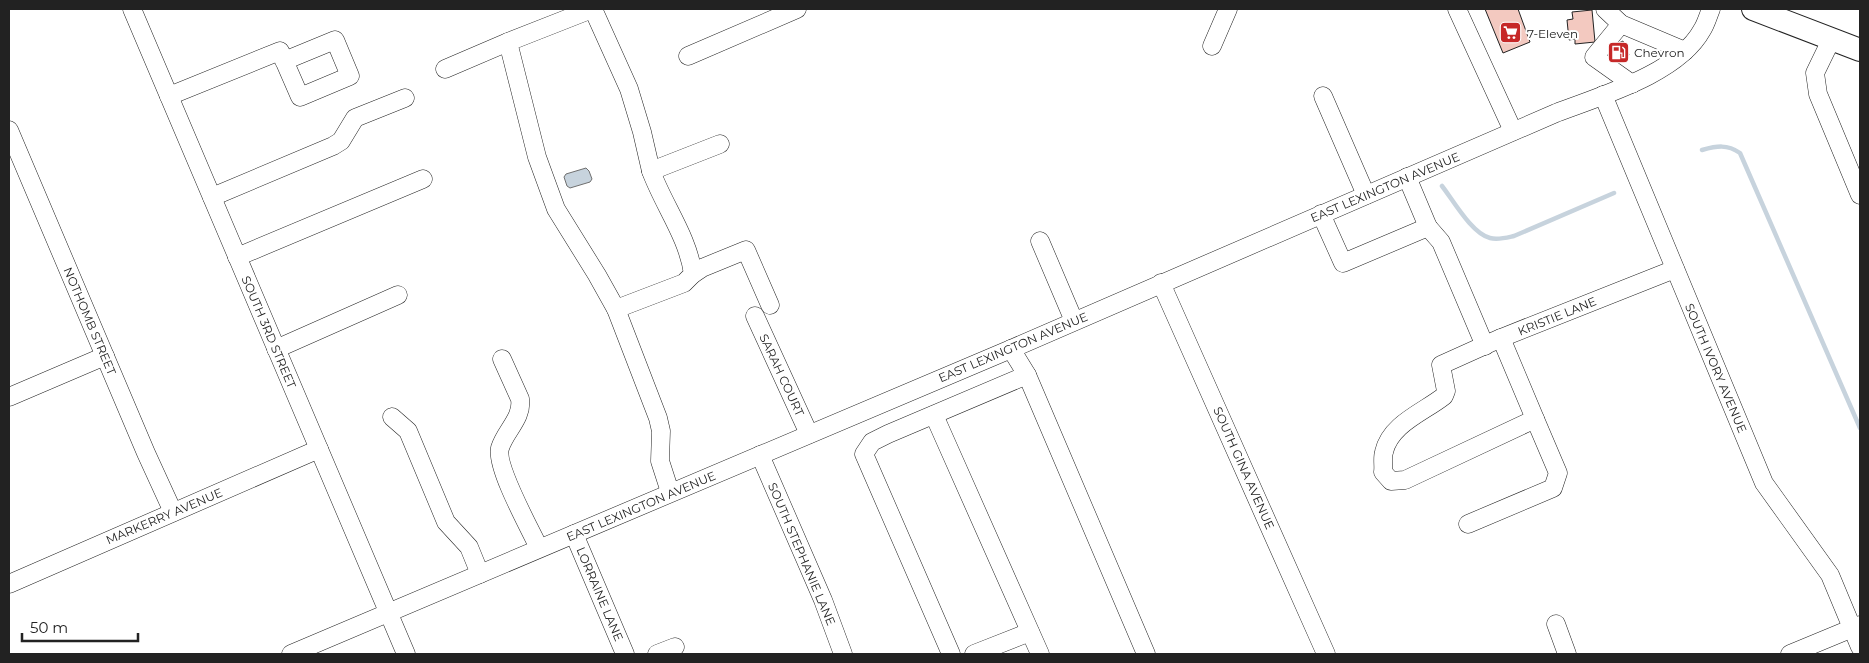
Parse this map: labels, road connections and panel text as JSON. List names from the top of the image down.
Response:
{
  "streets": {
    "street": [
      "EAST LEXINGTON AVENUE",
      "KRISTIE LANE",
      "NOTHOMB STREET",
      "SOUTH 3RD STREET",
      "SOUTH IVORY AVENUE",
      "SARAH COURT",
      "SOUTH GINA AVENUE",
      "MARKERRY AVENUE",
      "SOUTH STEPHANIE LANE",
      "LORRAINE LANE"
    ]
  },
  "crossings": [
    ["EAST LEXINGTON AVENUE", "SOUTH 3RD STREET"],
    ["EAST LEXINGTON AVENUE", "SOUTH IVORY AVENUE"],
    ["EAST LEXINGTON AVENUE", "SARAH COURT"],
    ["EAST LEXINGTON AVENUE", "SOUTH GINA AVENUE"],
    ["EAST LEXINGTON AVENUE", "SOUTH STEPHANIE LANE"],
    ["EAST LEXINGTON AVENUE", "LORRAINE LANE"],
    ["KRISTIE LANE", "SOUTH IVORY AVENUE"],
    ["NOTHOMB STREET", "MARKERRY AVENUE"],
    ["SOUTH 3RD STREET", "MARKERRY AVENUE"]
  ],
  "places": {
    "supermarket": ["7-Eleven"],
    "fuel station": ["Chevron"]
  },
  "scale_bar": "50 m"
}
